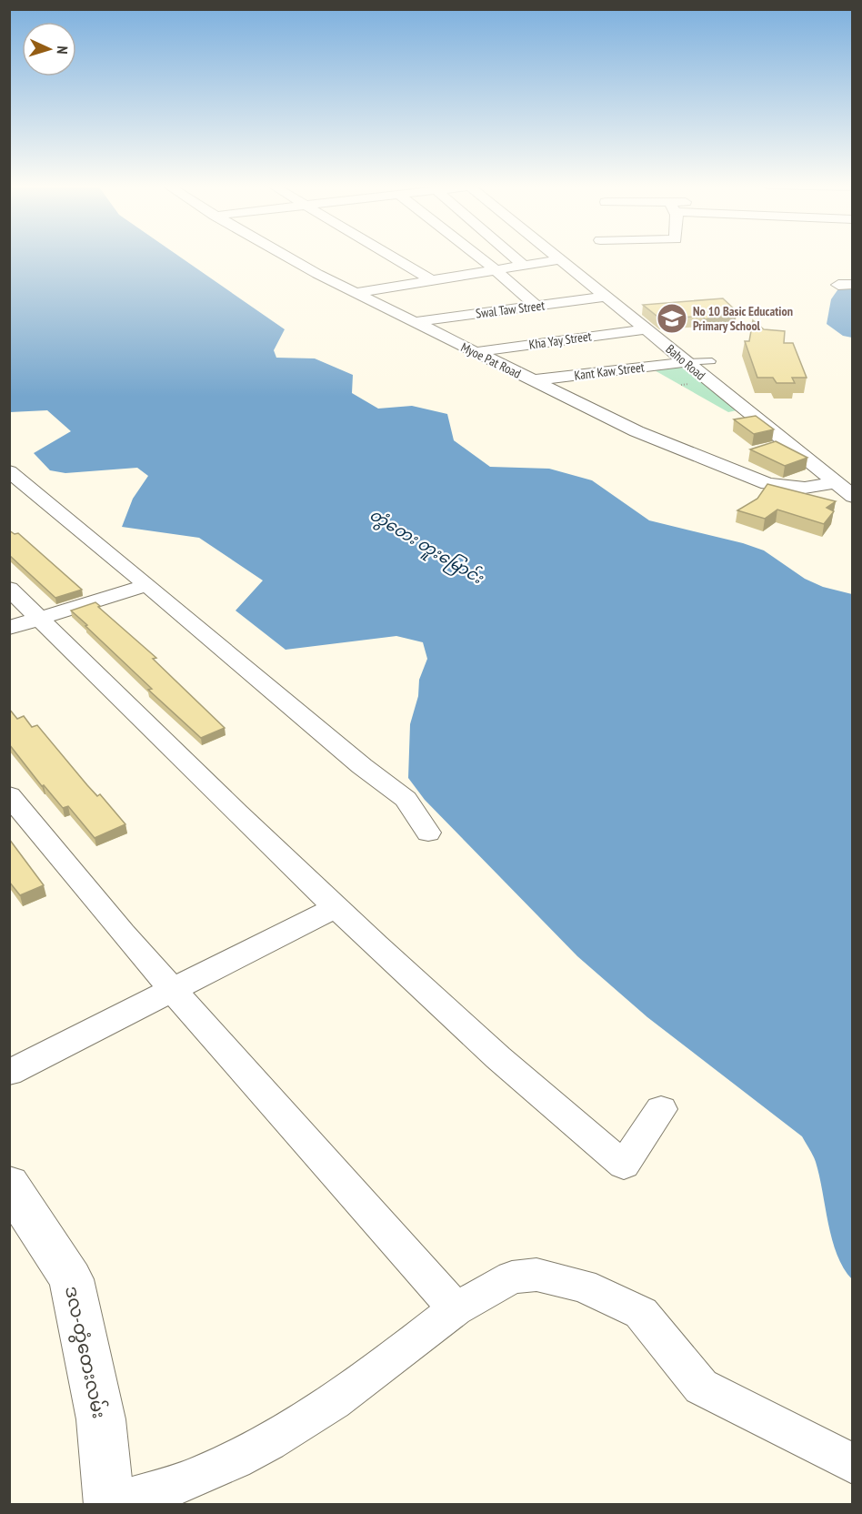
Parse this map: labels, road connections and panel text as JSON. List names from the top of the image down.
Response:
{
  "streets": {
    "main road": ["ဒလ-တွံတေးလမ်း"],
    "street": [
      "Swal Taw Street",
      "Kha Yay Street",
      "Myoe Pat Road",
      "Baho Road",
      "Kant Kaw Street"
    ]
  },
  "crossings": [
    ["Swal Taw Street", "Myoe Pat Road"],
    ["Swal Taw Street", "Baho Road"],
    ["Kha Yay Street", "Myoe Pat Road"],
    ["Kha Yay Street", "Baho Road"],
    ["Myoe Pat Road", "Baho Road"],
    ["Myoe Pat Road", "Kant Kaw Street"],
    ["Baho Road", "Kant Kaw Street"]
  ],
  "water": ["တွံတေး တူးမြောင်း"],
  "places": {
    "school or university": ["No 10 Basic Education Primary School"]
  },
  "north": "right"
}
